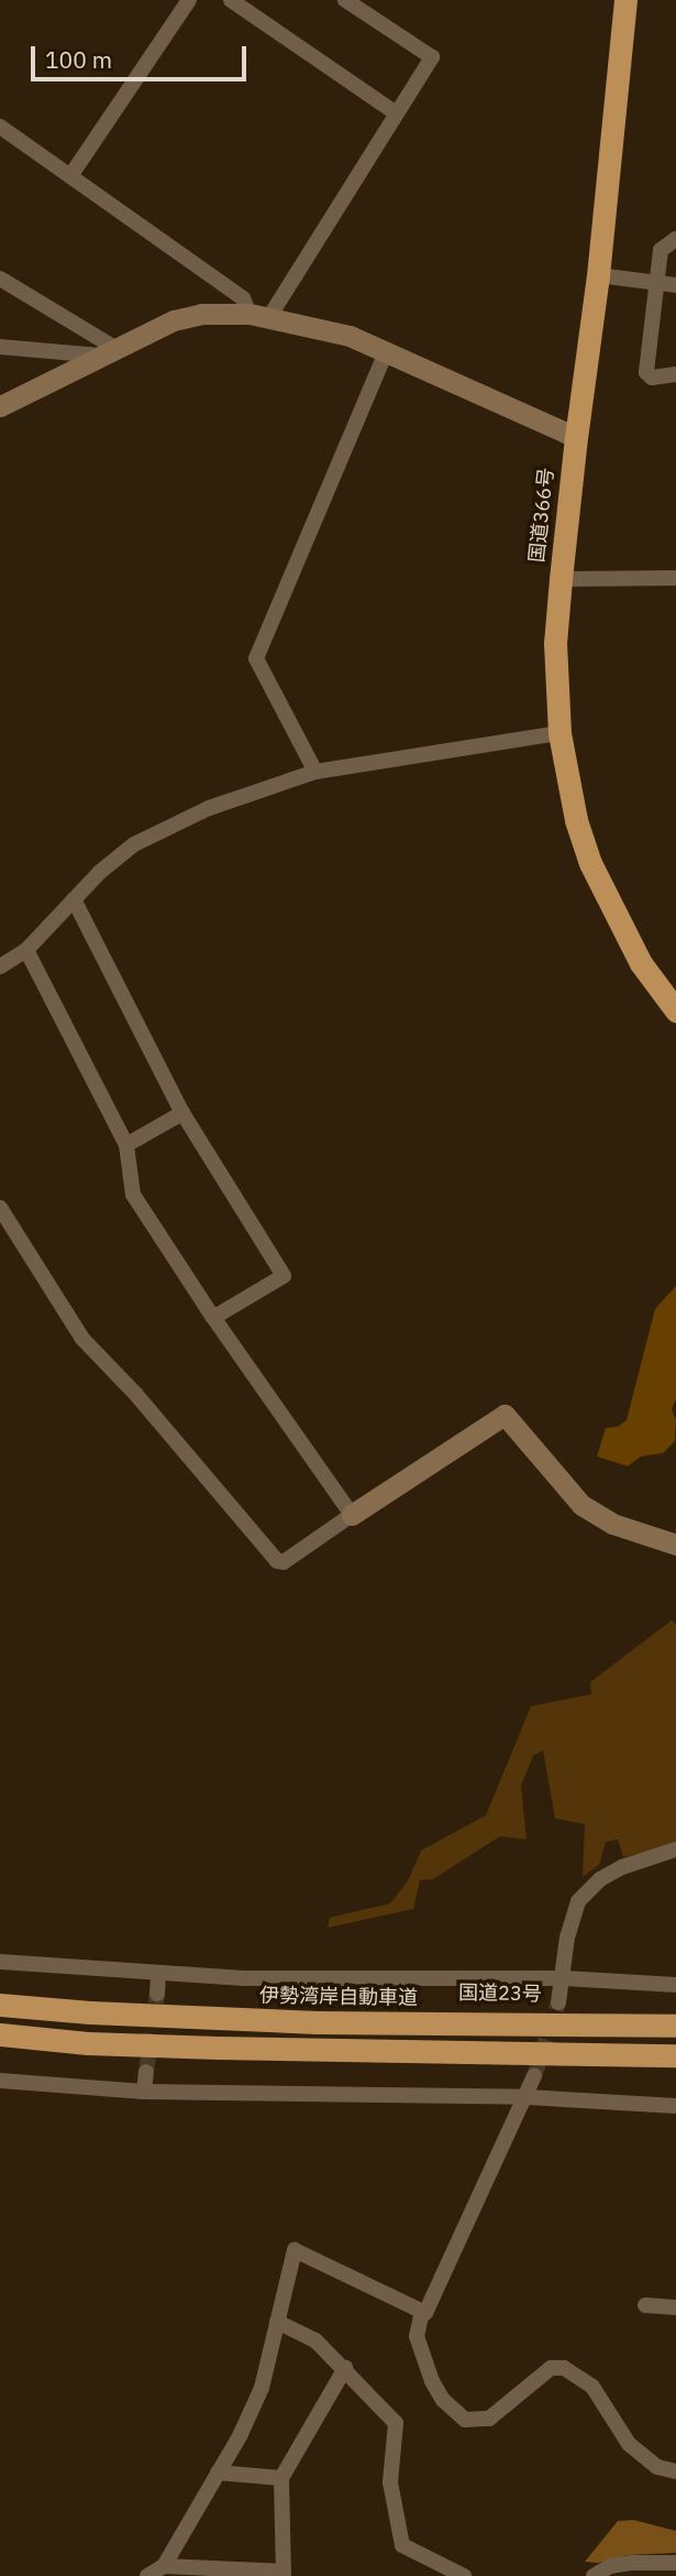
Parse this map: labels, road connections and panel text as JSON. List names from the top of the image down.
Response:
{
  "streets": {
    "highway": ["国道366号", "伊勢湾岸自動車道"]
  },
  "scale_bar": "100 m"
}
